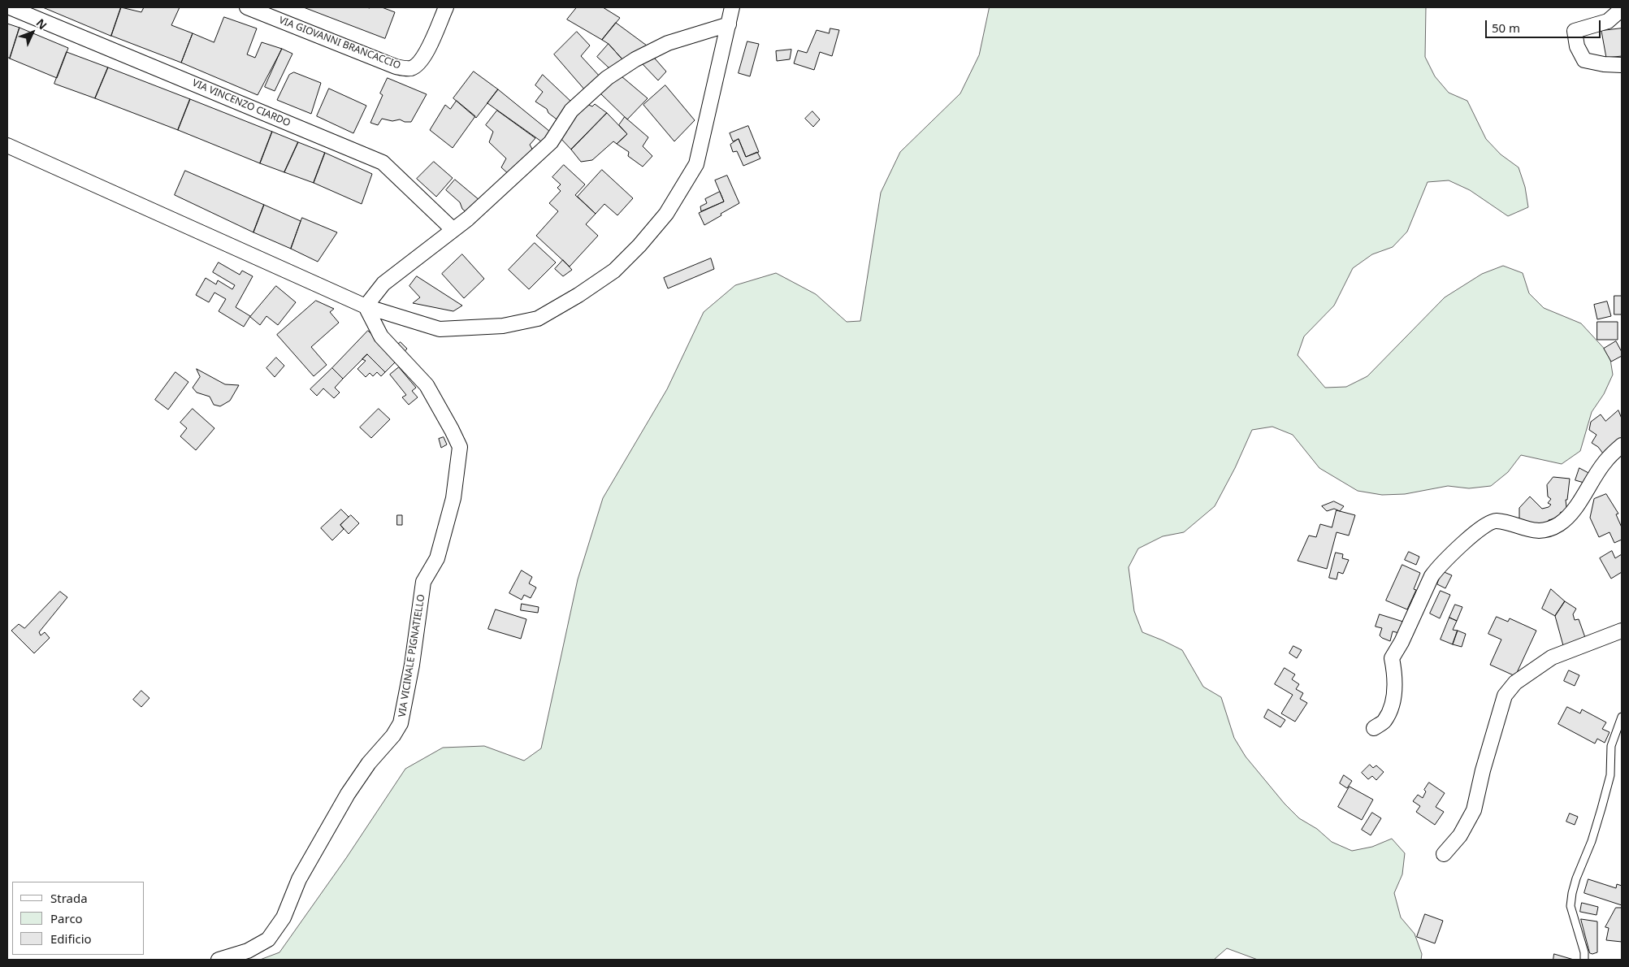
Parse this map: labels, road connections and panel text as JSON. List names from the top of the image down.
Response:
{
  "streets": {
    "street": ["VIA GIOVANNI BRANCACCIO", "VIA VINCENZO CIARDO", "VIA VICINALE PIGNATIELLO"]
  },
  "legend": ["Strada", "Parco", "Edificio"],
  "scale_bar": "50 m",
  "north": "top right"
}
